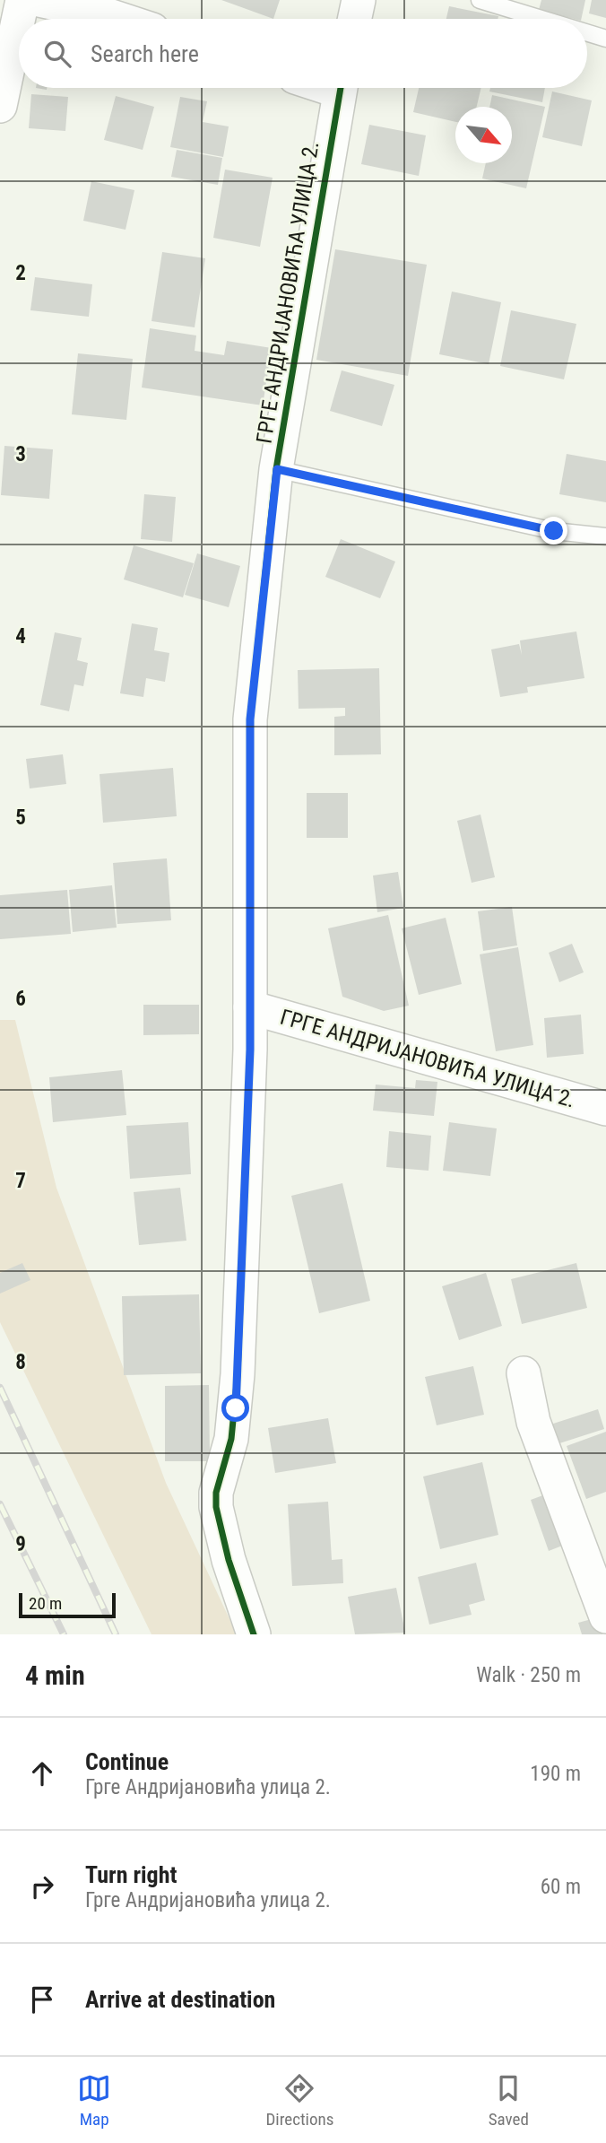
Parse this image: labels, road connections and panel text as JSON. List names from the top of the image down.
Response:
{
  "streets": {
    "street": ["ГРГЕ АНДРИЈАНОВИЋА УЛИЦА 2."]
  },
  "scale_bar": "20 m",
  "north": "bottom right",
  "page": {
    "search": "Search here",
    "scale": "20 m",
    "heading": ["4 min", "Walk · 250 m"],
    "list": [
      ["Continue", "Грге Андријановића улица 2.", "190 m"],
      ["Turn right", "Грге Андријановића улица 2.", "60 m"],
      "Arrive at destination"
    ],
    "nav": ["Map", "Directions", "Saved"]
  },
  "grid": {
    "rows": [
      "2",
      "3",
      "4",
      "5",
      "6",
      "7",
      "8",
      "9"
    ]
  }
}
